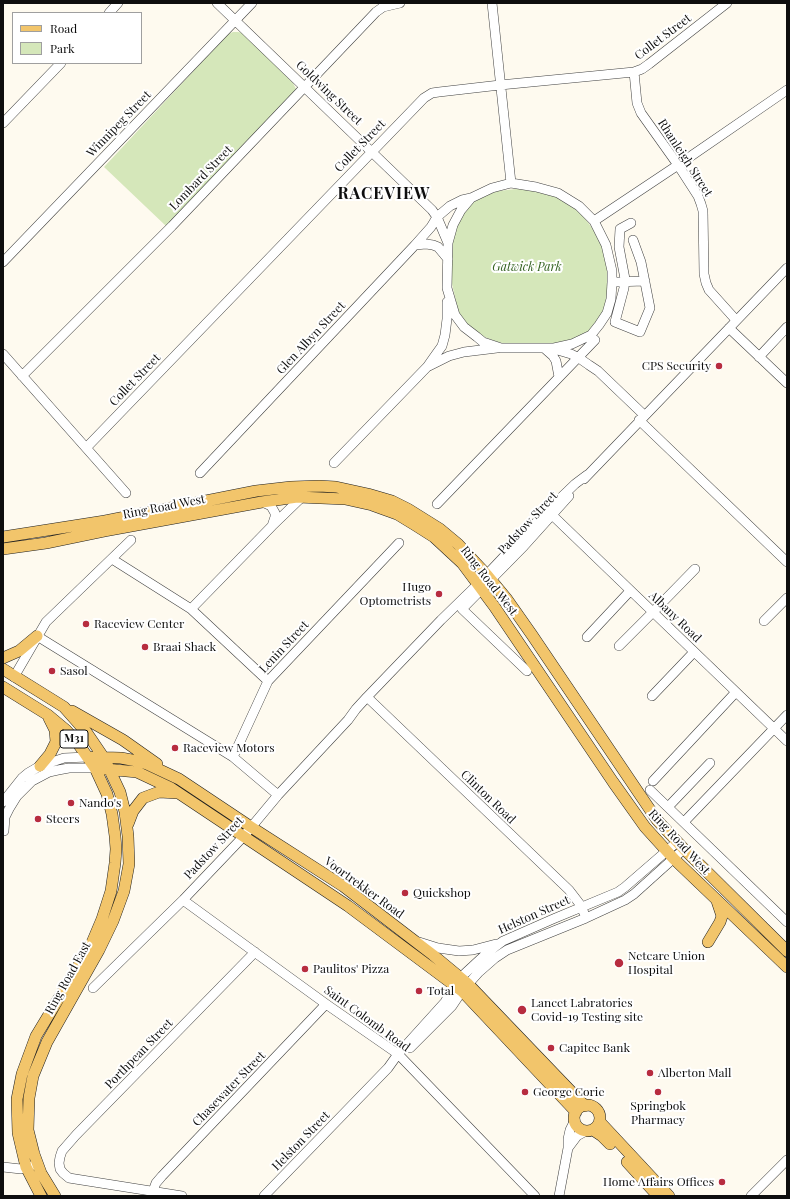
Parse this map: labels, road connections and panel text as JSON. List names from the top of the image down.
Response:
{
  "streets": {
    "main road": [
      "Ring Road West",
      "M31",
      "Voortrekker Road",
      "Ring Road East"
    ],
    "street": [
      "Collet Street",
      "Goldwing Street",
      "Winnipeg Street",
      "Rhanleigh Street",
      "Lombard Street",
      "Glen Albyn Street",
      "Padstow Street",
      "Albany Road",
      "Lenin Street",
      "Clinton Road",
      "Helston Street",
      "Saint Colomb Road",
      "Porthpean Street",
      "Chasewater Street"
    ]
  },
  "crossings": [
    ["Collet Street", "Goldwing Street"],
    ["Collet Street", "Rhanleigh Street"],
    ["Goldwing Street", "Winnipeg Street"],
    ["Goldwing Street", "Lombard Street"],
    ["Goldwing Street", "Glen Albyn Street"],
    ["Rhanleigh Street", "Padstow Street"],
    ["Ring Road West", "Padstow Street"],
    ["Ring Road West", "Helston Street"],
    ["Padstow Street", "Albany Road"],
    ["Padstow Street", "Clinton Road"],
    ["Padstow Street", "Voortrekker Road"],
    ["Padstow Street", "Saint Colomb Road"],
    ["M31", "Voortrekker Road"],
    ["M31", "Ring Road East"],
    ["Clinton Road", "Helston Street"],
    ["Voortrekker Road", "Helston Street"],
    ["Voortrekker Road", "Ring Road East"],
    ["Helston Street", "Saint Colomb Road"],
    ["Saint Colomb Road", "Porthpean Street"],
    ["Saint Colomb Road", "Chasewater Street"],
    ["Porthpean Street", "Chasewater Street"]
  ],
  "districts": ["RACEVIEW"],
  "parks": ["Gatwick Park"],
  "places": [
    "CPS Security",
    "Hugo Optometrists",
    "Raceview Center",
    "Braai Shack",
    "Sasol",
    "Raceview Motors",
    "Nando's",
    "Steers",
    "Quickshop",
    "Netcare Union Hospital",
    "Paulitos' Pizza",
    "Total",
    "Lancet Labratories Covid-19 Testing site",
    "Capitec Bank",
    "Alberton Mall",
    "George Corie",
    "Springbok Pharmacy",
    "Home Affairs Offices"
  ],
  "legend": ["Road", "Park"]
}
